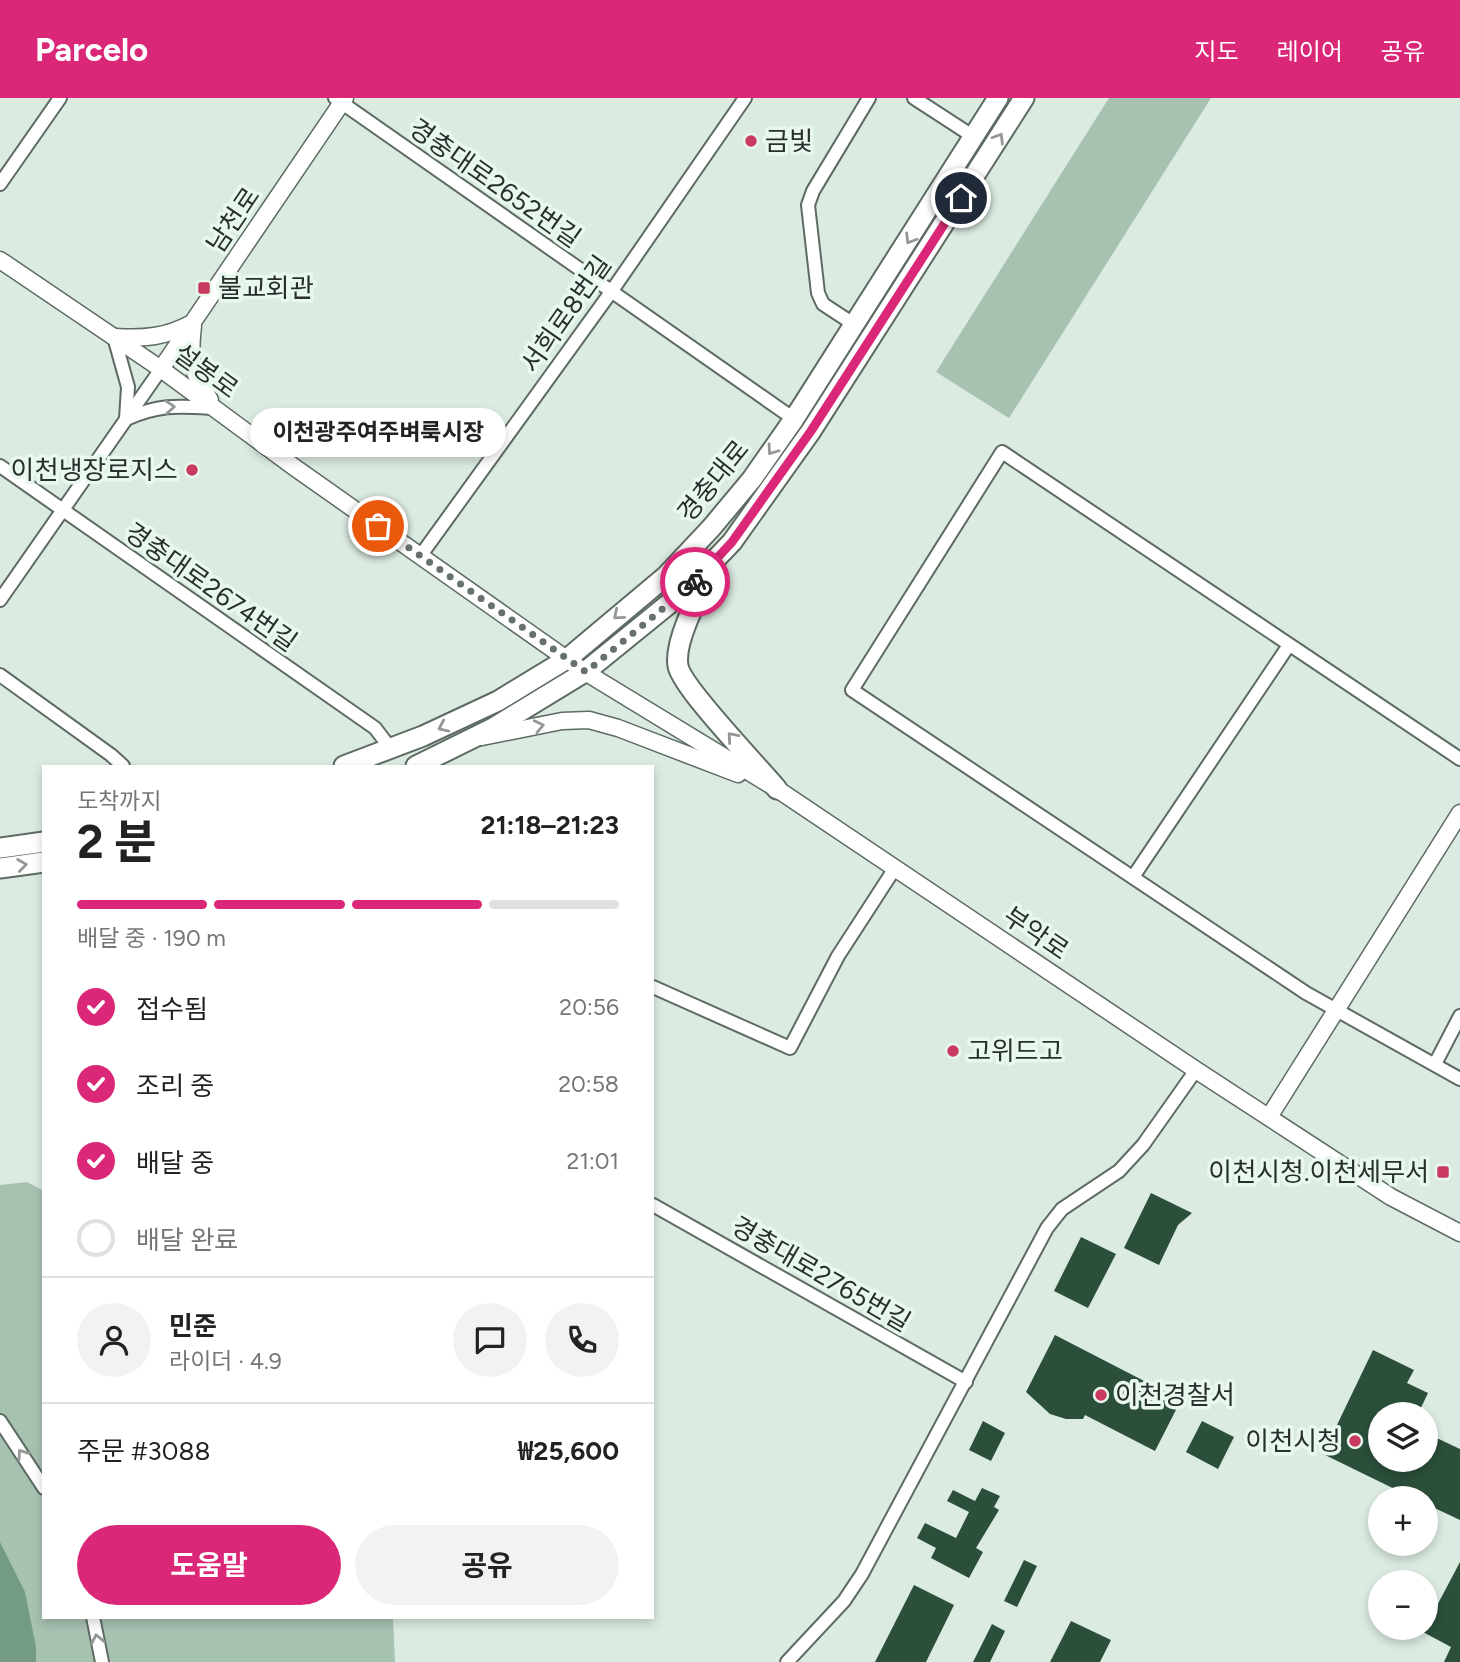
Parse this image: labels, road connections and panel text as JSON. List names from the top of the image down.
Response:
{
  "streets": {
    "main road": ["경충대로"],
    "street": [
      "경충대로2652번길",
      "남천로",
      "서희로8번길",
      "설봉로",
      "경충대로2674번길",
      "부악로",
      "경충대로2765번길"
    ]
  },
  "crossings": [
    ["경충대로2652번길", "남천로"],
    ["경충대로2652번길", "서희로8번길"],
    ["경충대로2652번길", "경충대로"],
    ["남천로", "설봉로"],
    ["서희로8번길", "설봉로"],
    ["설봉로", "경충대로"],
    ["설봉로", "부악로"],
    ["경충대로", "경충대로2674번길"],
    ["경충대로", "부악로"]
  ],
  "places": {
    "other": [
      "금빛",
      "이천냉장로지스",
      "이천광주여주벼룩시장",
      "고위드고",
      "이천경찰서",
      "이천시청"
    ],
    "transit": ["불교회관", "이천시청.이천세무서"]
  },
  "page": {
    "header": "Parcelo",
    "nav": ["지도", "레이어", "공유"],
    "bubble": "이천광주여주벼룩시장",
    "heading": ["2 분", "도착까지", "21:18–21:23"],
    "panel": [
      "민준",
      "라이더 · 4.9",
      "주문 #3088",
      "₩25,600"
    ],
    "bar": "배달 중 · 190 m",
    "list": [
      ["접수됨", "20:56"],
      ["조리 중", "20:58"],
      ["배달 중", "21:01"],
      "배달 완료"
    ],
    "map_buttons": ["+", "−"],
    "buttons": ["도움말", "공유"]
  }
}
